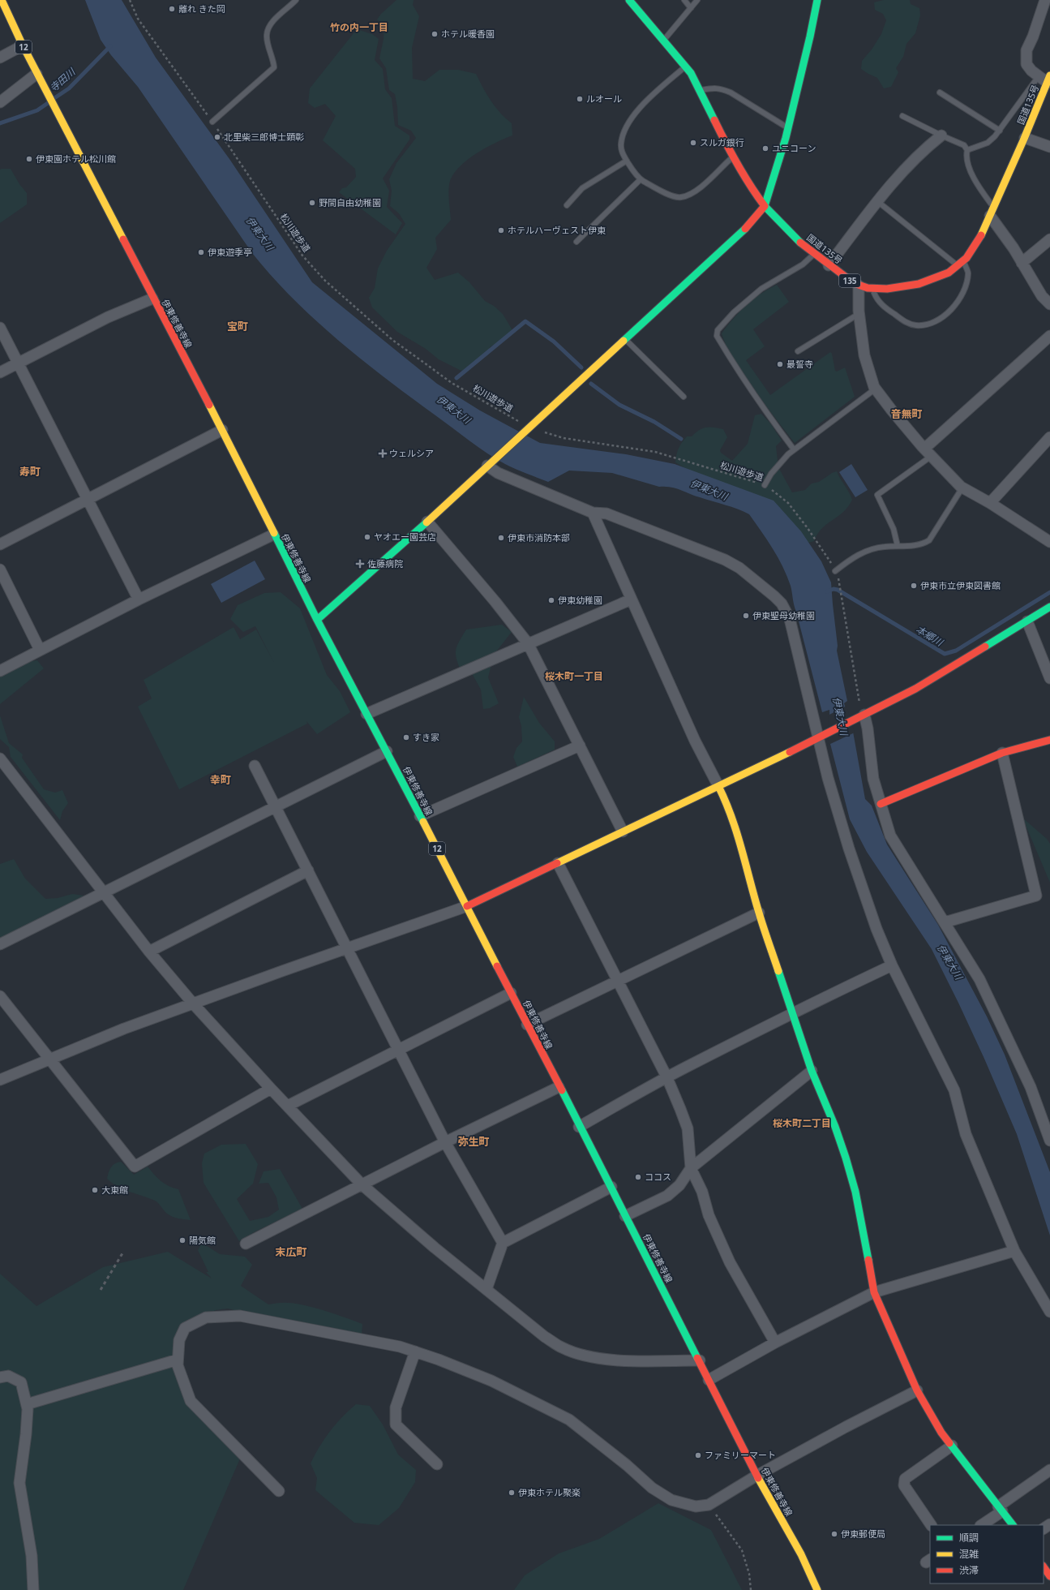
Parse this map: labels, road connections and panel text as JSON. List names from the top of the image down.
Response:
{
  "streets": {
    "main road": [
      "12",
      "国道135号",
      "135",
      "伊東修善寺線"
    ],
    "path": ["松川遊歩道"]
  },
  "districts": [
    "竹の内一丁目",
    "宝町",
    "音無町",
    "寿町",
    "桜木町一丁目",
    "幸町",
    "桜木町二丁目",
    "弥生町",
    "末広町"
  ],
  "water": ["寺田川", "伊東大川", "本郷川"],
  "places": {
    "other": [
      "離れ きた岡",
      "ホテル暖香園",
      "ルオール",
      "北里柴三郎博士顕彰",
      "スルガ銀行",
      "ユニコーン",
      "伊東園ホテル松川館",
      "野間自由幼稚園",
      "ホテルハーヴェスト伊東",
      "伊東遊季亭",
      "最誓寺",
      "ヤオエー園芸店",
      "伊東市消防本部",
      "伊東市立伊東図書館",
      "伊東幼稚園",
      "伊東聖母幼稚園",
      "すき家",
      "ココス",
      "大東館",
      "陽気館",
      "ファミリーマート",
      "伊東ホテル聚楽",
      "伊東郵便局"
    ],
    "health": ["ウェルシア", "佐藤病院"]
  },
  "legend": ["順調", "混雑", "渋滞"]
}
